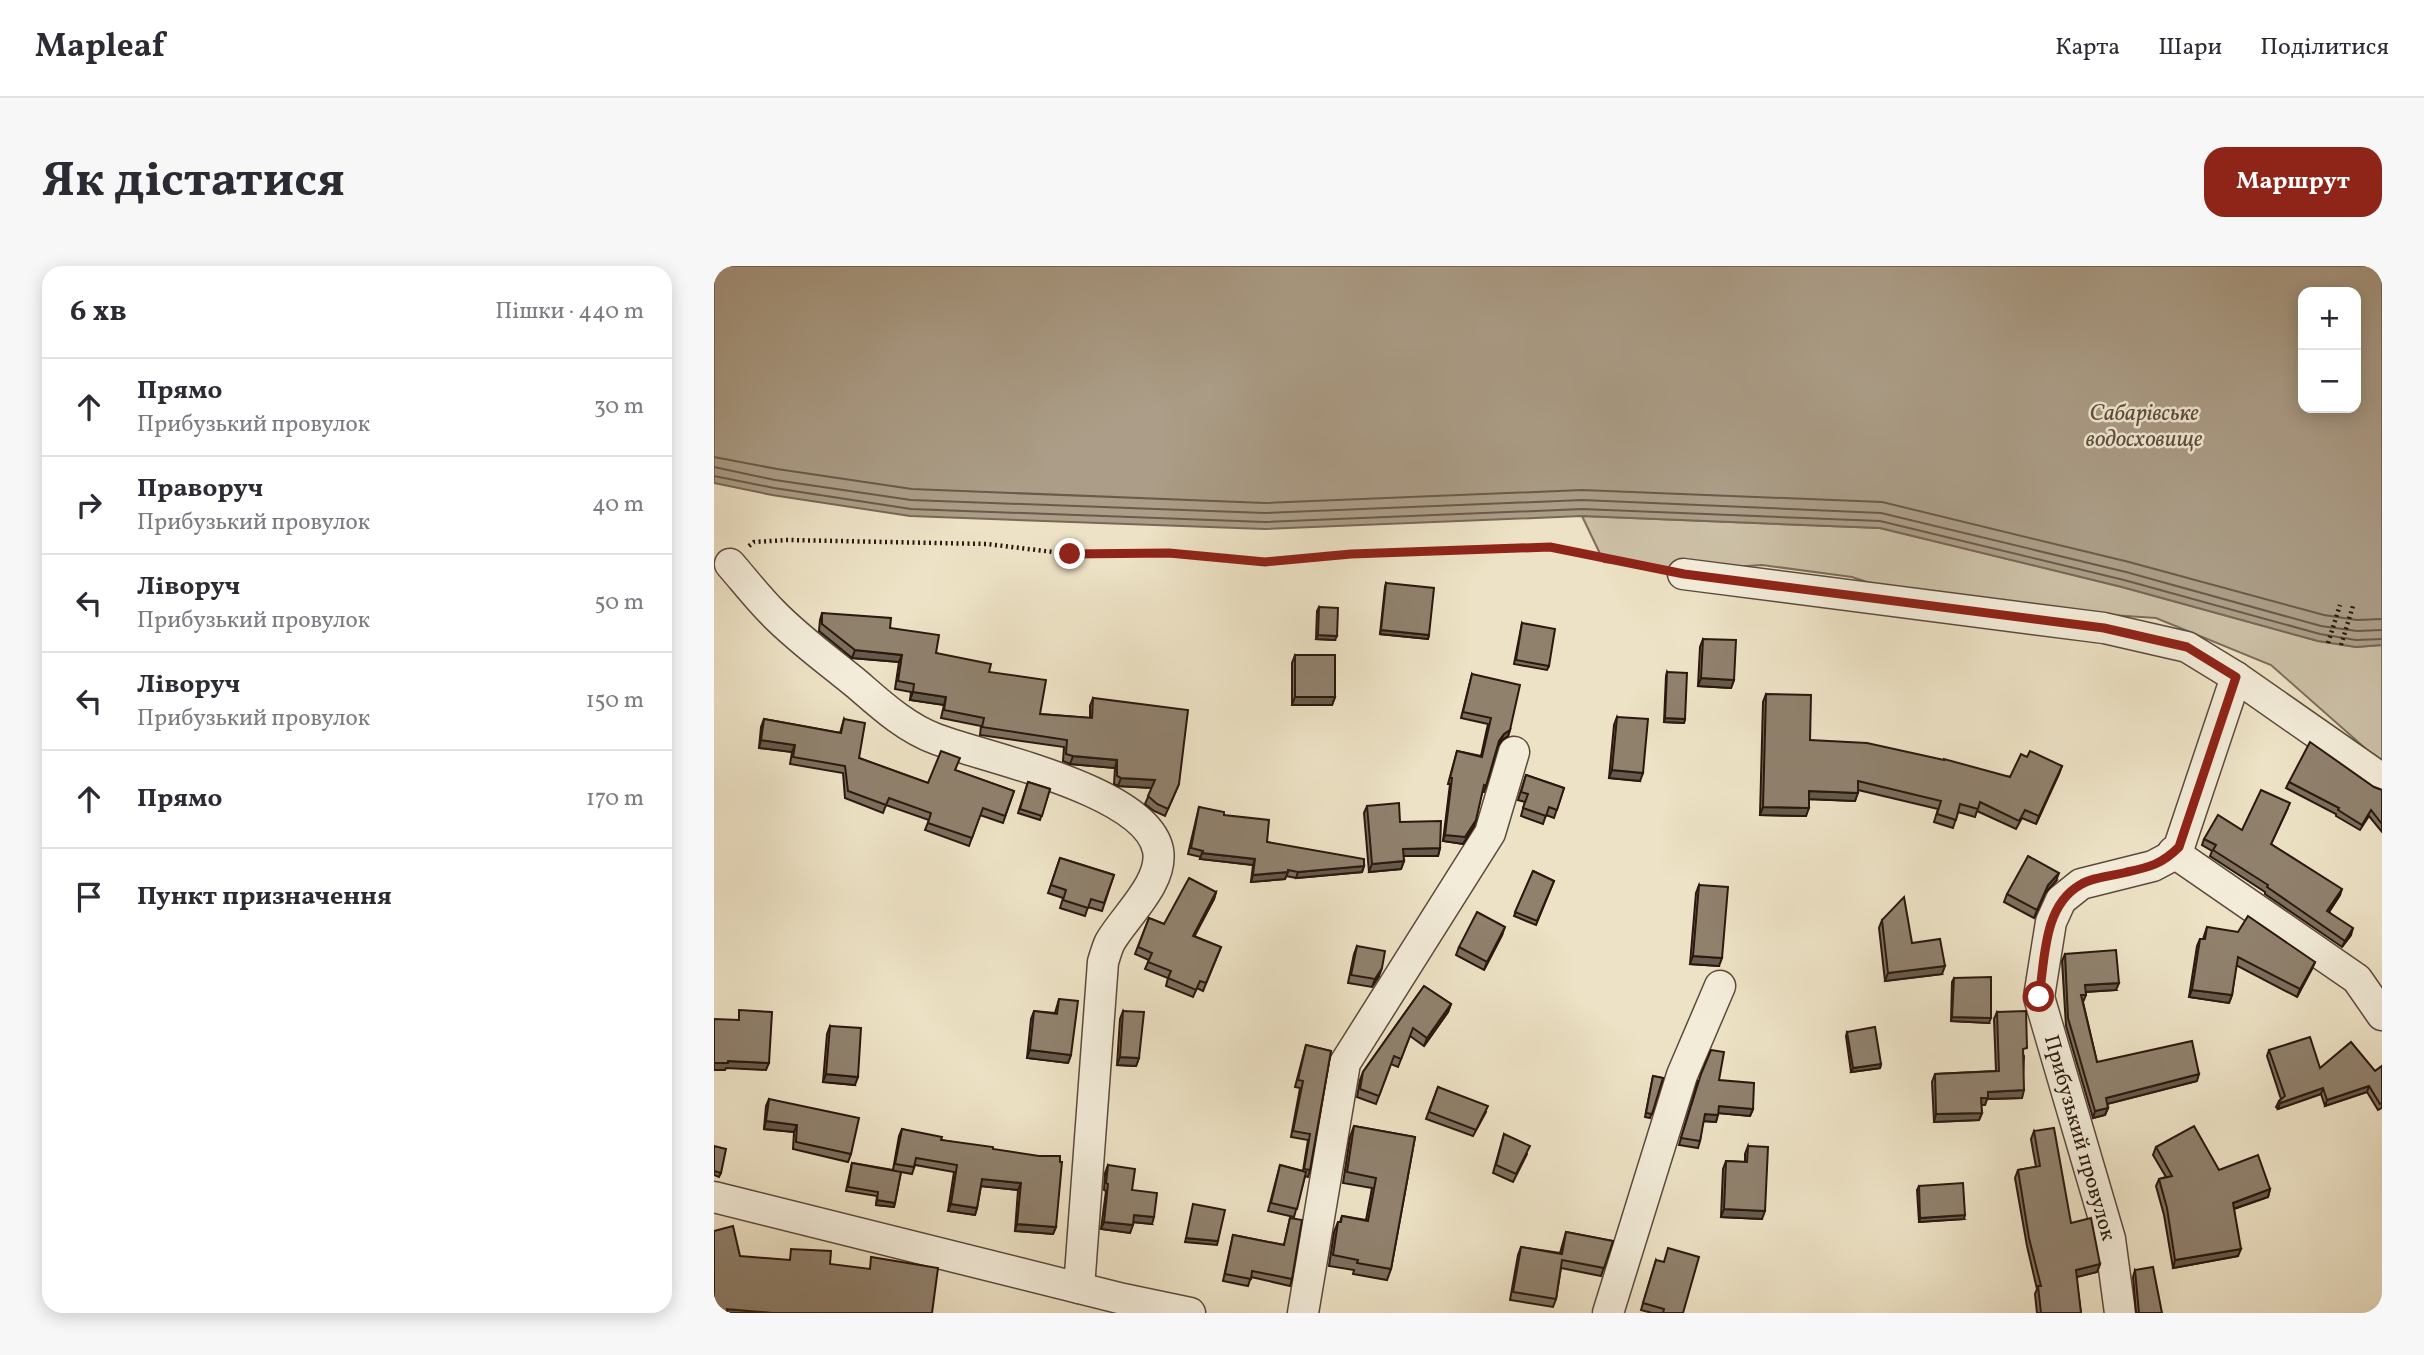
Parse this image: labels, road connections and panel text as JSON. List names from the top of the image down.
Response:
{
  "streets": {
    "street": ["Прибузький провулок"]
  },
  "water": ["Сабарівське водосховище"],
  "page": {
    "header": "Mapleaf",
    "nav": ["Карта", "Шари", "Поділитися"],
    "buttons": "Маршрут",
    "title": "Як дістатися",
    "heading": ["6 хв", "Пішки · 440 m"],
    "map_buttons": ["+", "−"],
    "list": [
      ["Прямо", "Прибузький провулок", "30 m"],
      ["Праворуч", "Прибузький провулок", "40 m"],
      ["Ліворуч", "Прибузький провулок", "50 m"],
      ["Ліворуч", "Прибузький провулок", "150 m"],
      ["Прямо", "170 m"],
      "Пункт призначення"
    ]
  }
}
